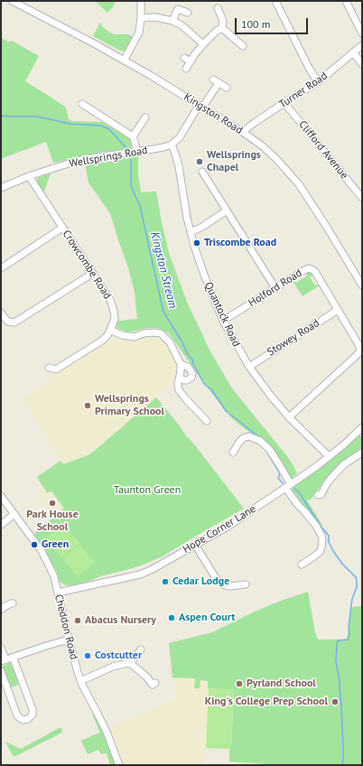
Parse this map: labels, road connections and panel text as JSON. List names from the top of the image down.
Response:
{
  "streets": {
    "street": [
      "Turner Road",
      "Kingston Road",
      "Clifford Avenue",
      "Wellsprings Road",
      "Crowcombe Road",
      "Holford Road",
      "Quantock Road",
      "Stowey Road",
      "Hope Corner Lane",
      "Cheddon Road"
    ]
  },
  "crossings": [
    ["Turner Road", "Kingston Road"],
    ["Turner Road", "Clifford Avenue"],
    ["Wellsprings Road", "Crowcombe Road"],
    ["Wellsprings Road", "Quantock Road"],
    ["Holford Road", "Quantock Road"],
    ["Holford Road", "Stowey Road"],
    ["Quantock Road", "Stowey Road"],
    ["Quantock Road", "Hope Corner Lane"],
    ["Hope Corner Lane", "Cheddon Road"]
  ],
  "water": ["Kingston Stream"],
  "parks": ["Taunton Green"],
  "places": [
    "Wellsprings Chapel",
    "Triscombe Road",
    "Wellsprings Primary School",
    "Park House School",
    "Green",
    "Cedar Lodge",
    "Aspen Court",
    "Abacus Nursery",
    "Costcutter",
    "Pyrland School",
    "King's College Prep School"
  ],
  "scale_bar": "100 m"
}
